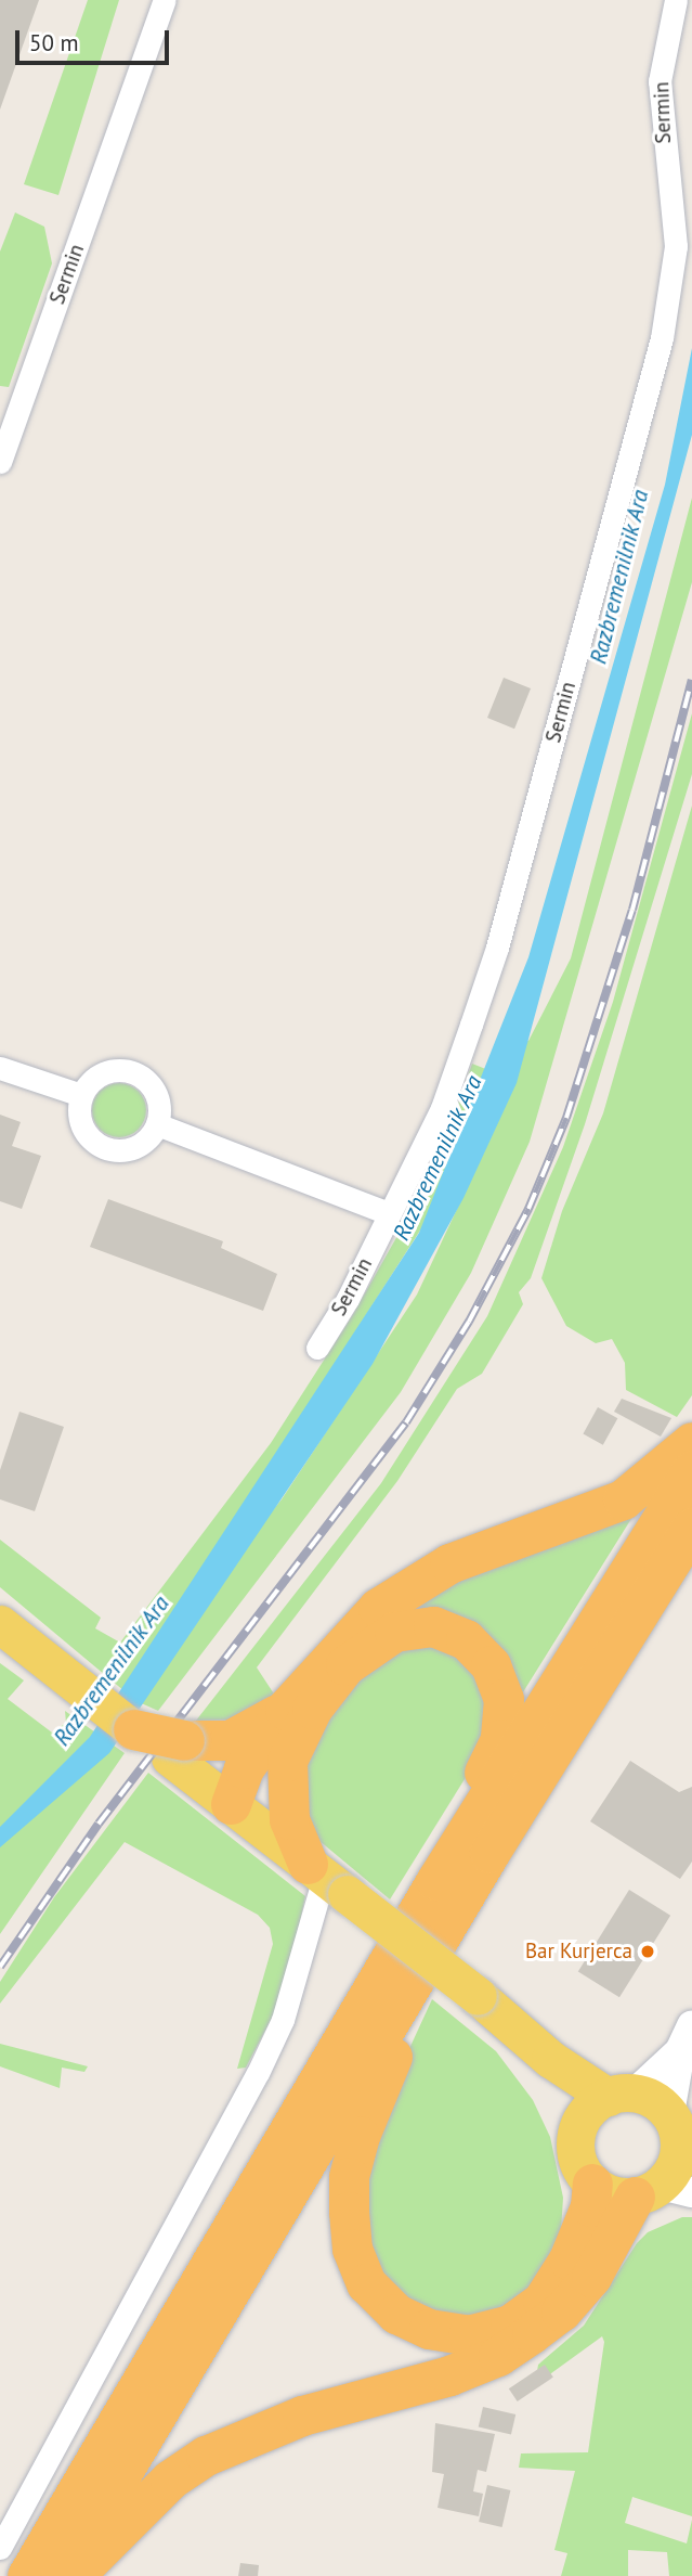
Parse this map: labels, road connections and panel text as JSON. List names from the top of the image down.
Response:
{
  "streets": {
    "street": ["Sermin"]
  },
  "water": ["Razbremenilnik Ara"],
  "places": ["Bar Kurjerca"],
  "scale_bar": "50 m"
}
